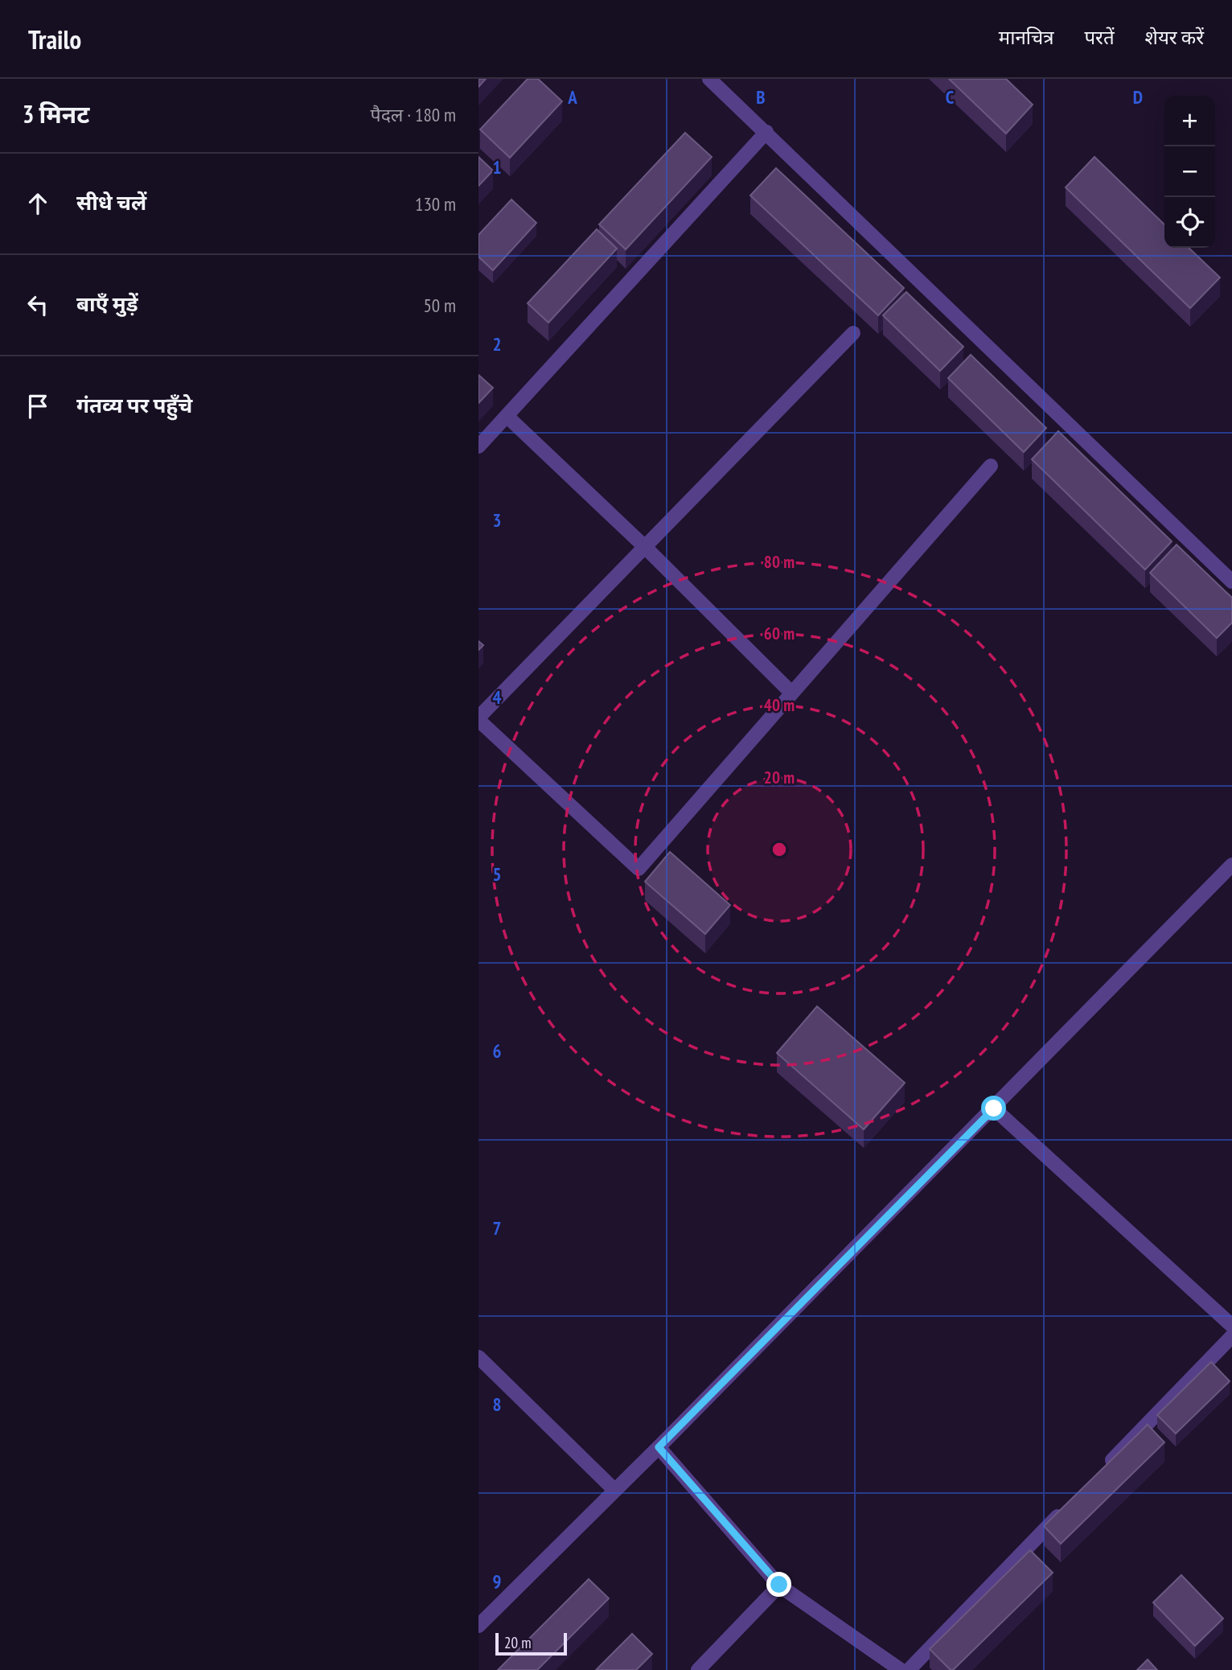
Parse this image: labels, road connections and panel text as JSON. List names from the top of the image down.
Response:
{
  "scale_bar": "20 m",
  "page": {
    "header": "Trailo",
    "nav": ["मानचित्र", "परतें", "शेयर करें"],
    "heading": ["3 मिनट", "पैदल · 180 m"],
    "map_buttons": ["+", "−"],
    "list": [
      ["सीधे चलें", "130 m"],
      ["बाएँ मुड़ें", "50 m"],
      "गंतव्य पर पहुँचे"
    ],
    "scale": "20 m"
  },
  "grid": {
    "columns": [
      "A",
      "B",
      "C",
      "D"
    ],
    "rows": [
      "1",
      "2",
      "3",
      "4",
      "5",
      "6",
      "7",
      "8",
      "9"
    ]
  },
  "rings": [
    "80 m",
    "60 m",
    "40 m",
    "20 m"
  ]
}
